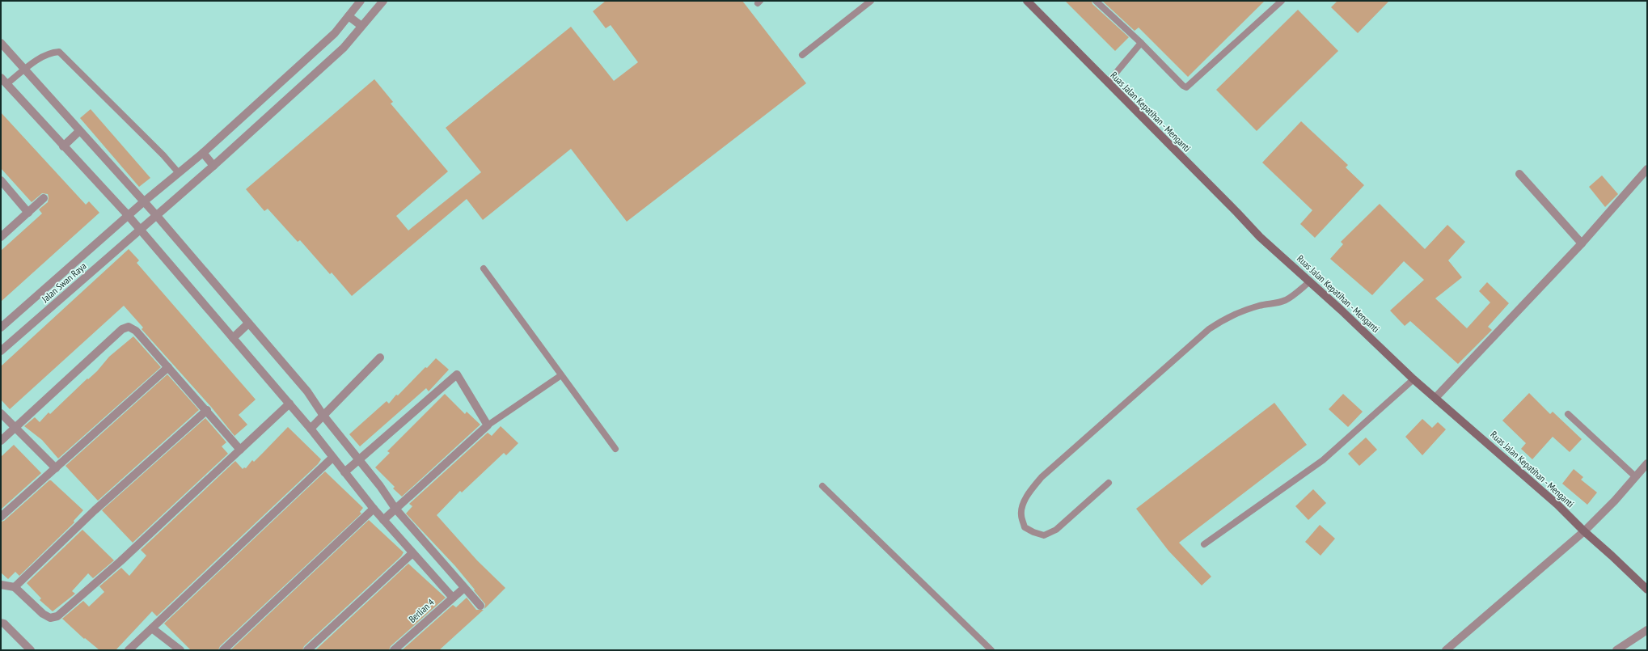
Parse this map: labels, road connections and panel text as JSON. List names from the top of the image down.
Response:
{
  "streets": {
    "main road": ["Ruas Jalan Kepatihan - Menganti"],
    "street": ["Jalan Swan Raya", "Berlian 4"]
  }
}
